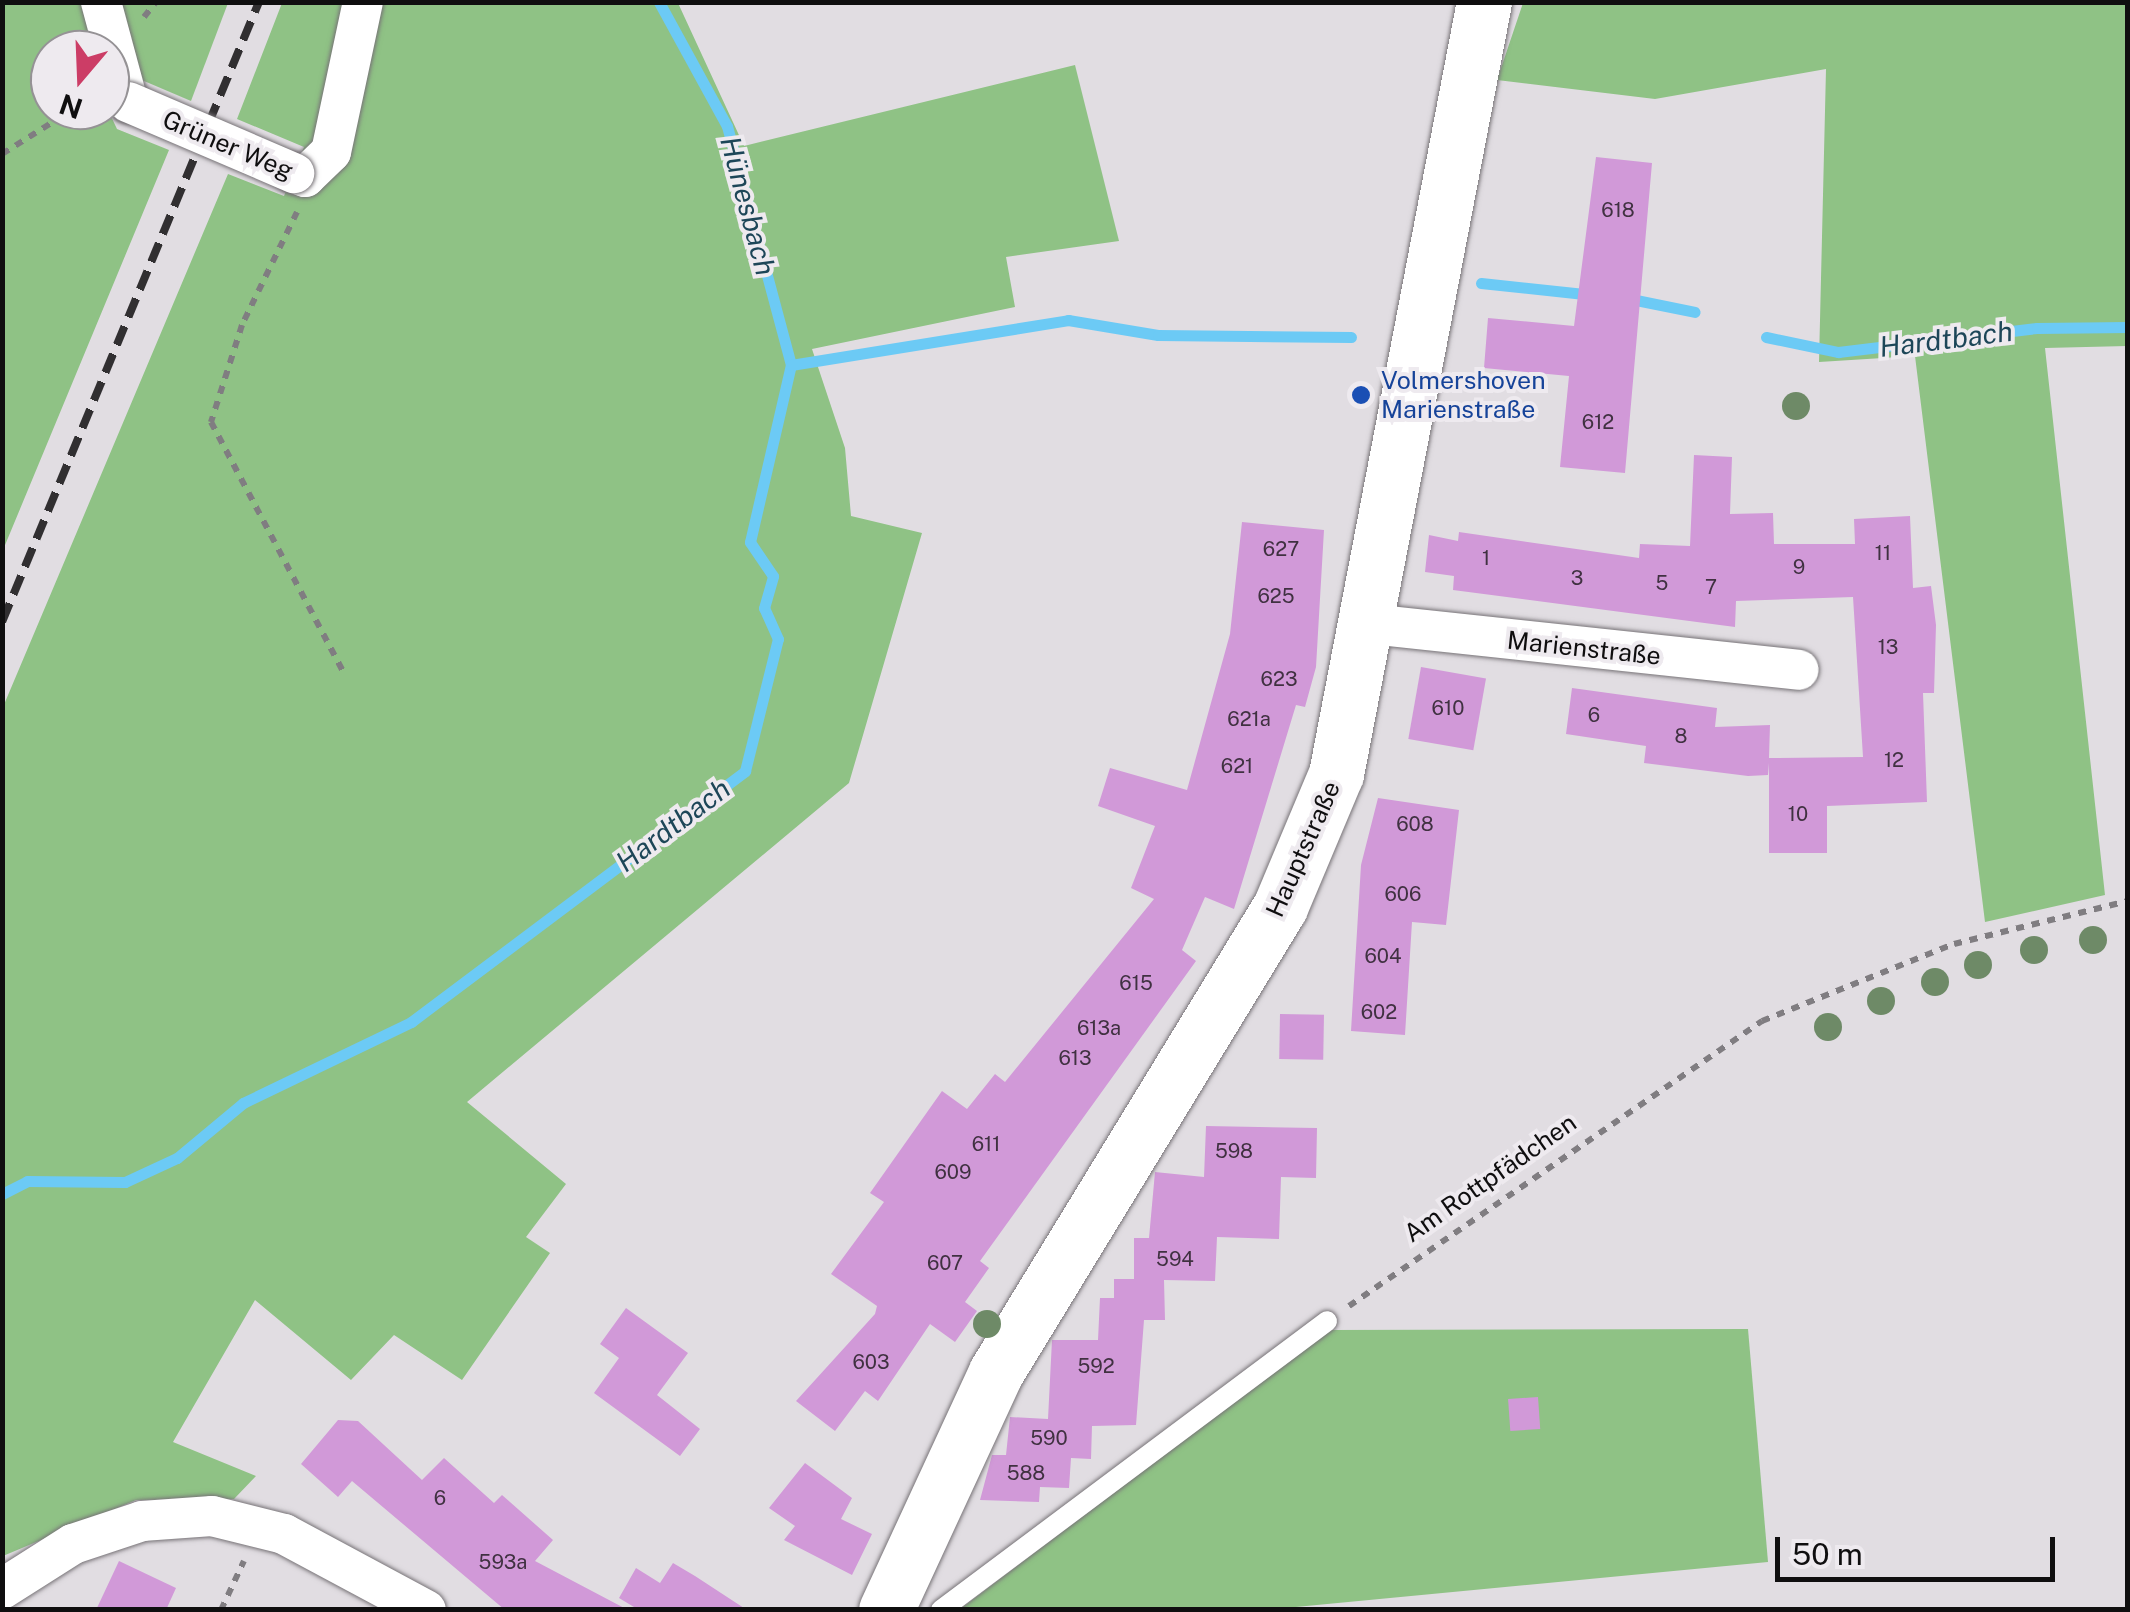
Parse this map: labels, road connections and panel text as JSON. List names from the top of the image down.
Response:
{
  "streets": {
    "main road": ["Hauptstraße"],
    "street": ["Grüner Weg", "Marienstraße"],
    "path": ["Am Rottpfädchen"]
  },
  "crossings": [
    ["Marienstraße", "Hauptstraße"]
  ],
  "water": ["Hünesbach", "Hardtbach"],
  "places": ["Volmershoven Marienstraße"],
  "house_numbers": [
    "618",
    "612",
    "627",
    "11",
    "1",
    "9",
    "3",
    "5",
    "7",
    "625",
    "13",
    "623",
    "610",
    "6",
    "621a",
    "8",
    "12",
    "621",
    "10",
    "608",
    "606",
    "604",
    "615",
    "602",
    "613a",
    "613",
    "611",
    "598",
    "609",
    "594",
    "607",
    "603",
    "592",
    "590",
    "588",
    "6",
    "593a"
  ],
  "scale_bar": "50 m",
  "north": "bottom"
}
